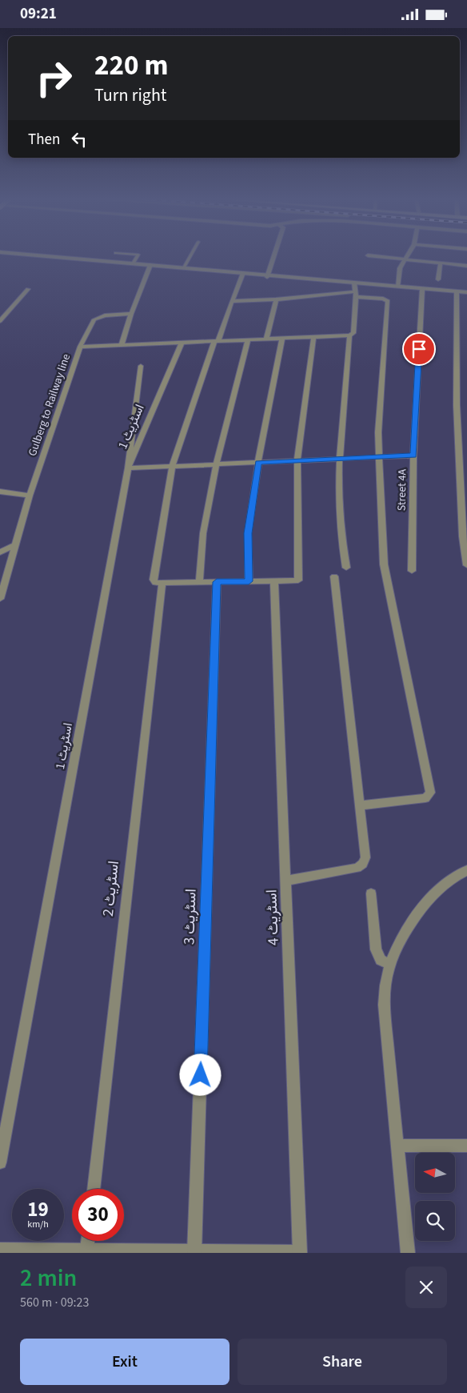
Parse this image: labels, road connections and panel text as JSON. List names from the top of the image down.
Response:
{
  "streets": {
    "street": [
      "Gulberg to Railway line",
      "اسٹریٹ 1",
      "Street 4A",
      "اسٹریٹ 2",
      "اسٹریٹ 3",
      "اسٹریٹ 4"
    ]
  },
  "crossings": [
    ["Gulberg to Railway line", "اسٹریٹ 1"]
  ],
  "north": "left",
  "page": {
    "status": "09:21",
    "turn": ["220 m", "Turn right"],
    "then": "Then",
    "speed": "19 km/h",
    "limit": "30",
    "heading": ["2 min", "560 m · 09:23"],
    "buttons": ["Exit", "Share"]
  }
}
